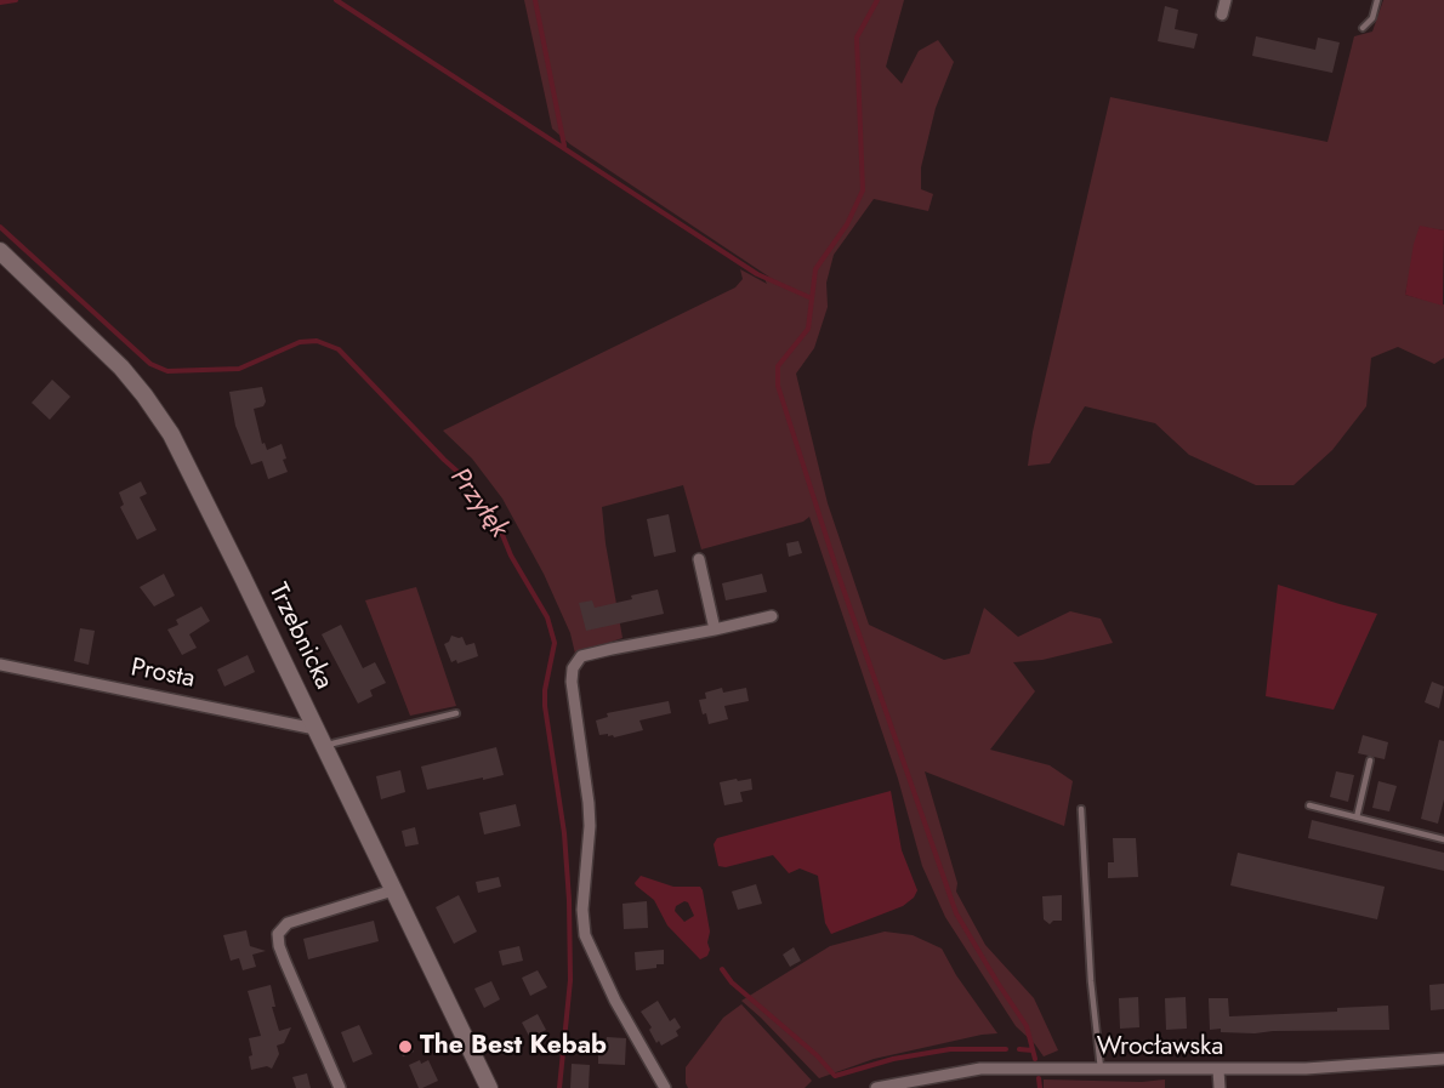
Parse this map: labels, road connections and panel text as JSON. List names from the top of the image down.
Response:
{
  "streets": {
    "street": ["Trzebnicka", "Prosta", "Wrocławska"]
  },
  "crossings": [
    ["Trzebnicka", "Prosta"]
  ],
  "water": ["Przyłęk"],
  "places": ["The Best Kebab"]
}
